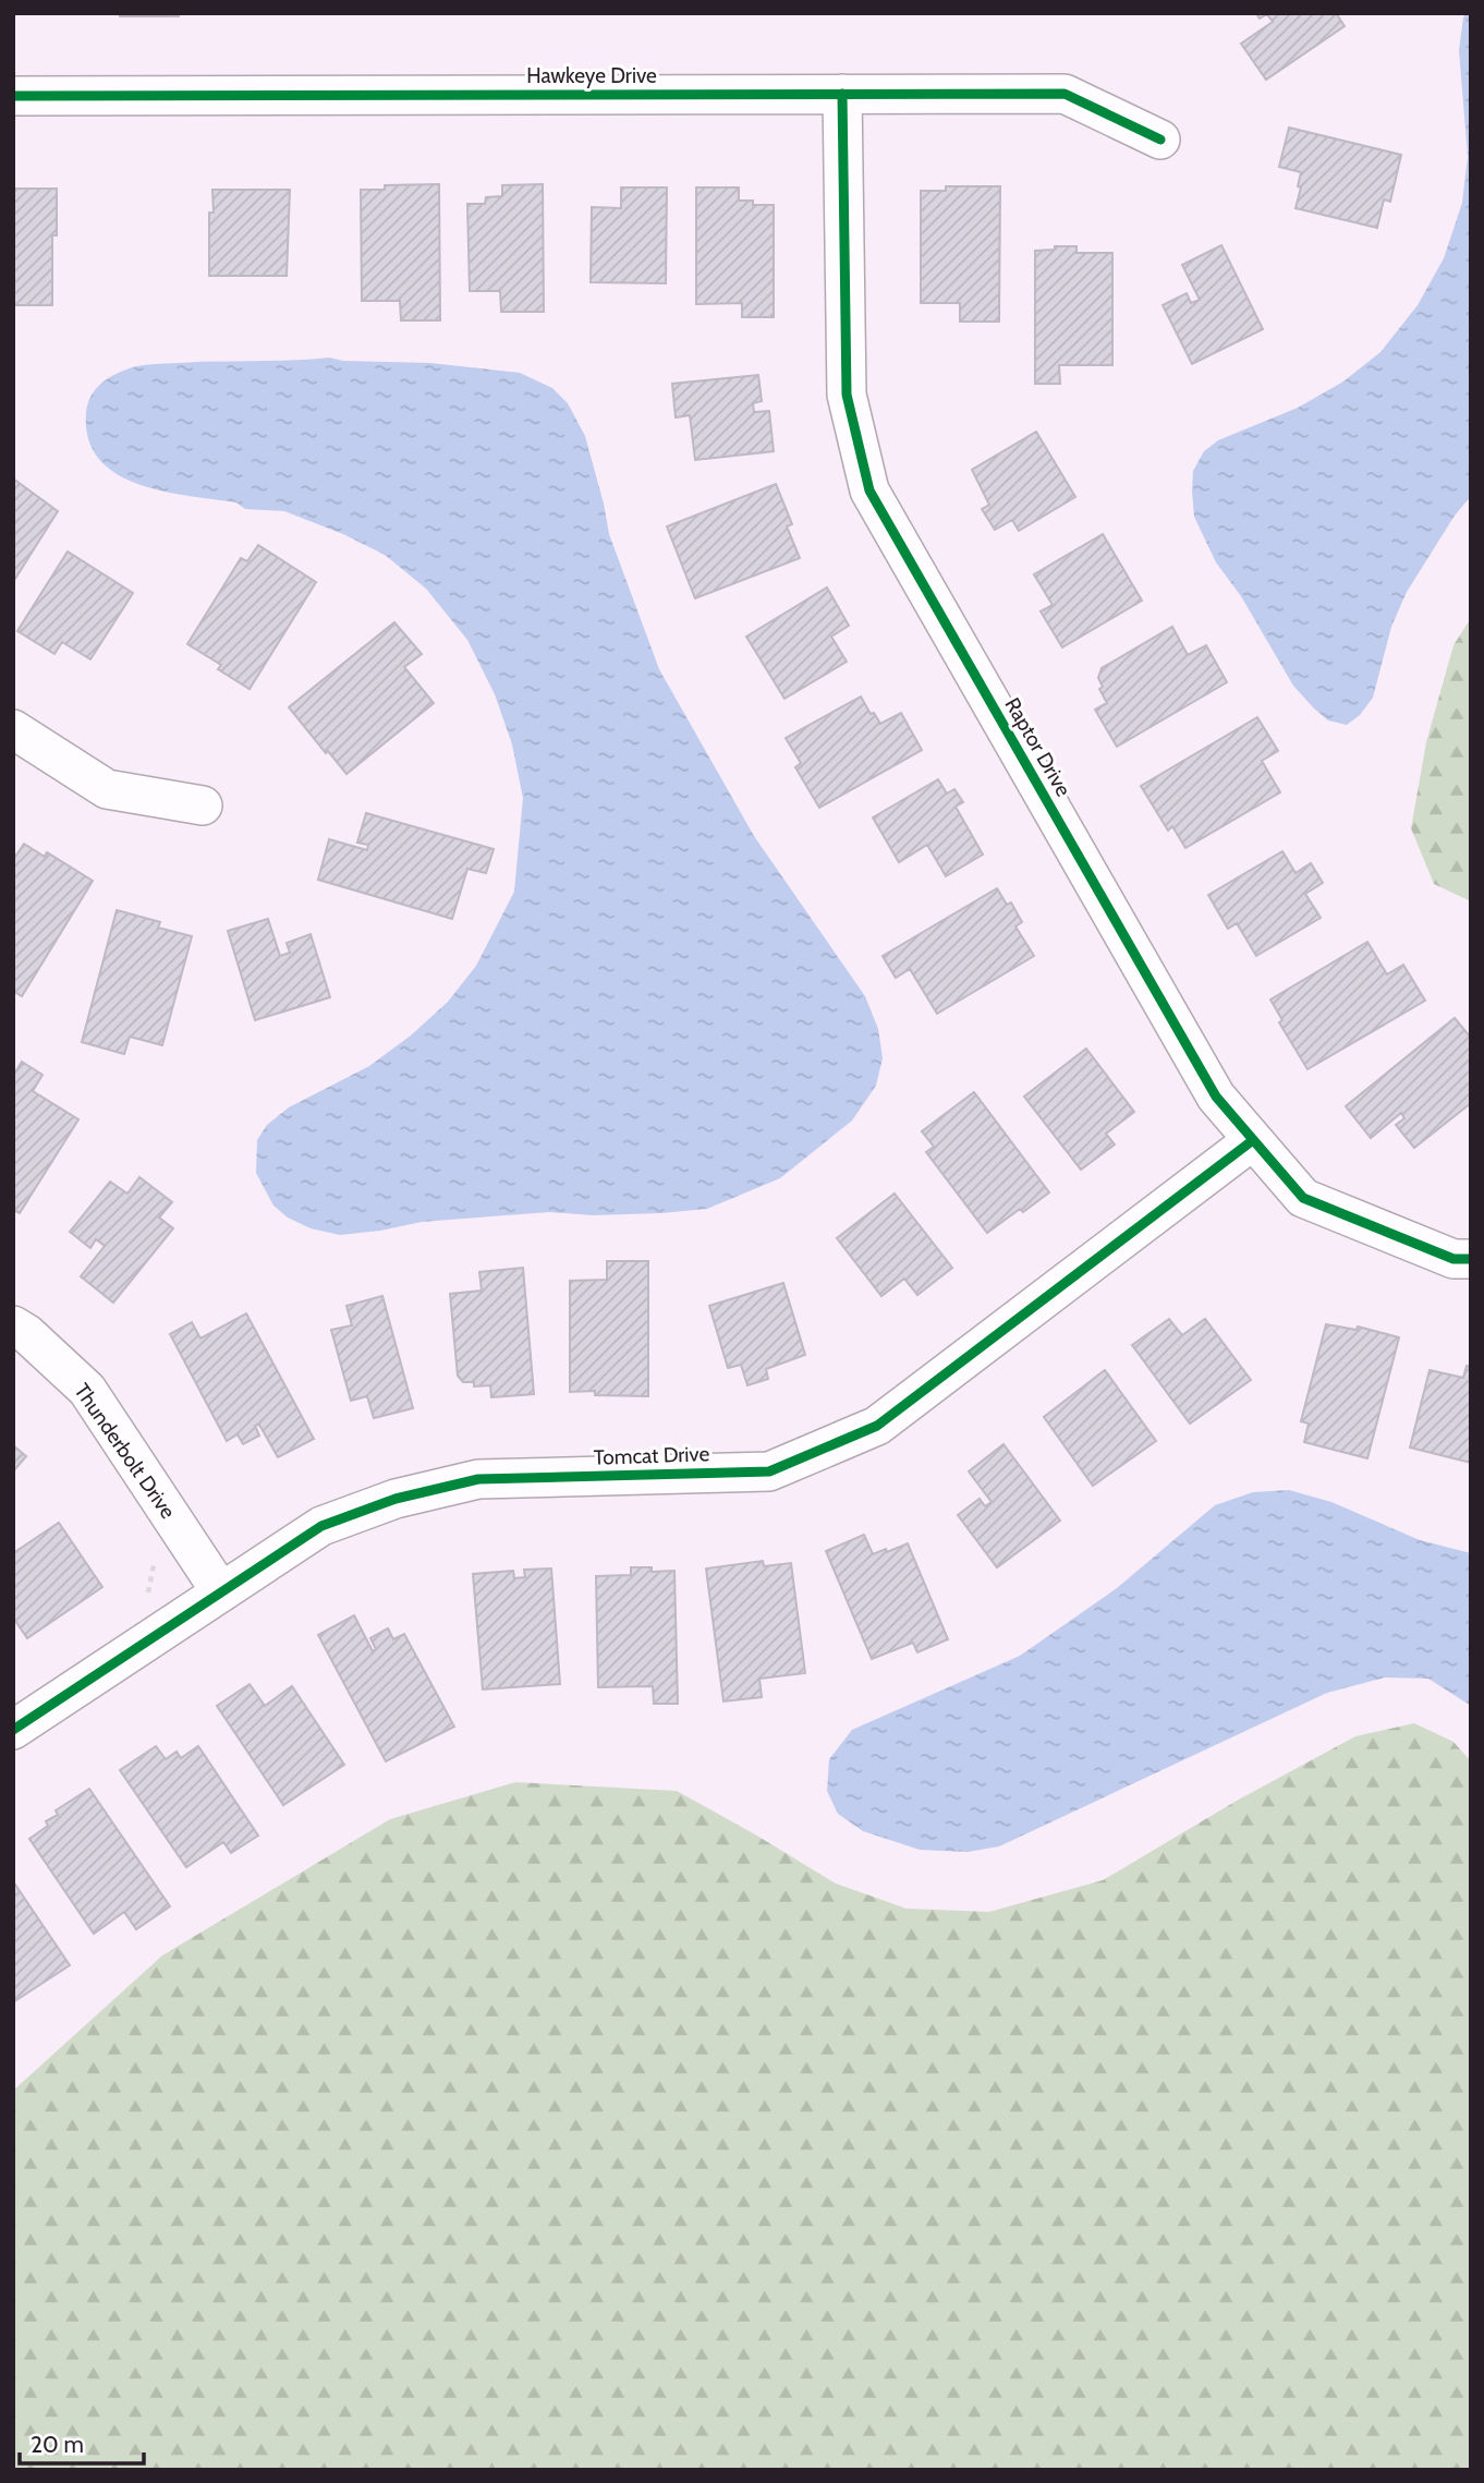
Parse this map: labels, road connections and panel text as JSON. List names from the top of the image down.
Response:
{
  "streets": {
    "street": [
      "Hawkeye Drive",
      "Raptor Drive",
      "Thunderbolt Drive",
      "Tomcat Drive"
    ]
  },
  "crossings": [
    ["Hawkeye Drive", "Raptor Drive"],
    ["Raptor Drive", "Tomcat Drive"],
    ["Thunderbolt Drive", "Tomcat Drive"]
  ],
  "scale_bar": "20 m"
}
